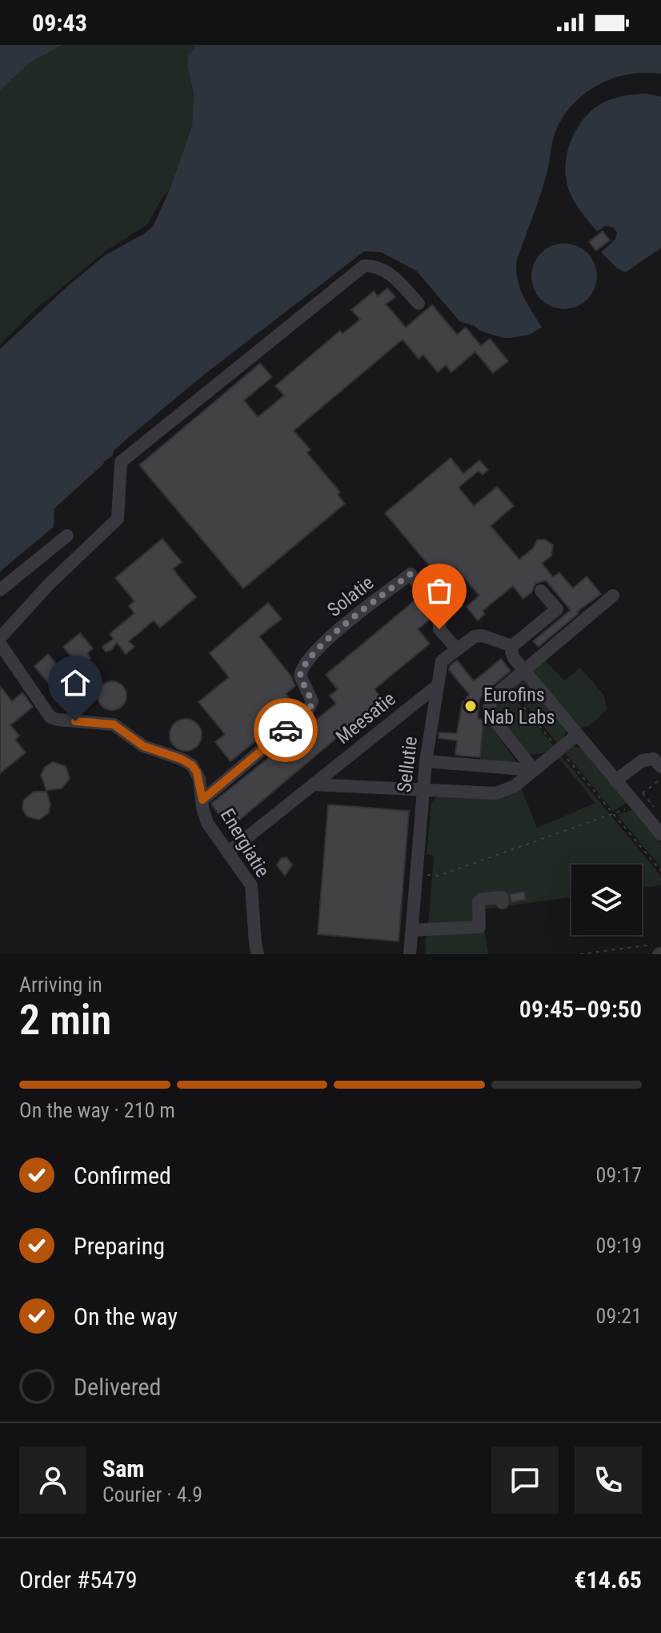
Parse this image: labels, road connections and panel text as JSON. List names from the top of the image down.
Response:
{
  "streets": {
    "lane": [
      "Solatie",
      "Meesatie",
      "Sellutie",
      "Energiatie"
    ]
  },
  "crossings": [
    ["Solatie", "Sellutie"],
    ["Solatie", "Energiatie"],
    ["Meesatie", "Sellutie"],
    ["Meesatie", "Energiatie"]
  ],
  "places": ["Eurofins Nab Labs"],
  "page": {
    "status": "09:43",
    "heading": ["2 min", "Arriving in", "09:45–09:50"],
    "panel": [
      "Sam",
      "Courier · 4.9",
      "Order #5479",
      "€14.65"
    ],
    "bar": "On the way · 210 m",
    "list": [
      ["Confirmed", "09:17"],
      ["Preparing", "09:19"],
      ["On the way", "09:21"],
      "Delivered"
    ]
  }
}
